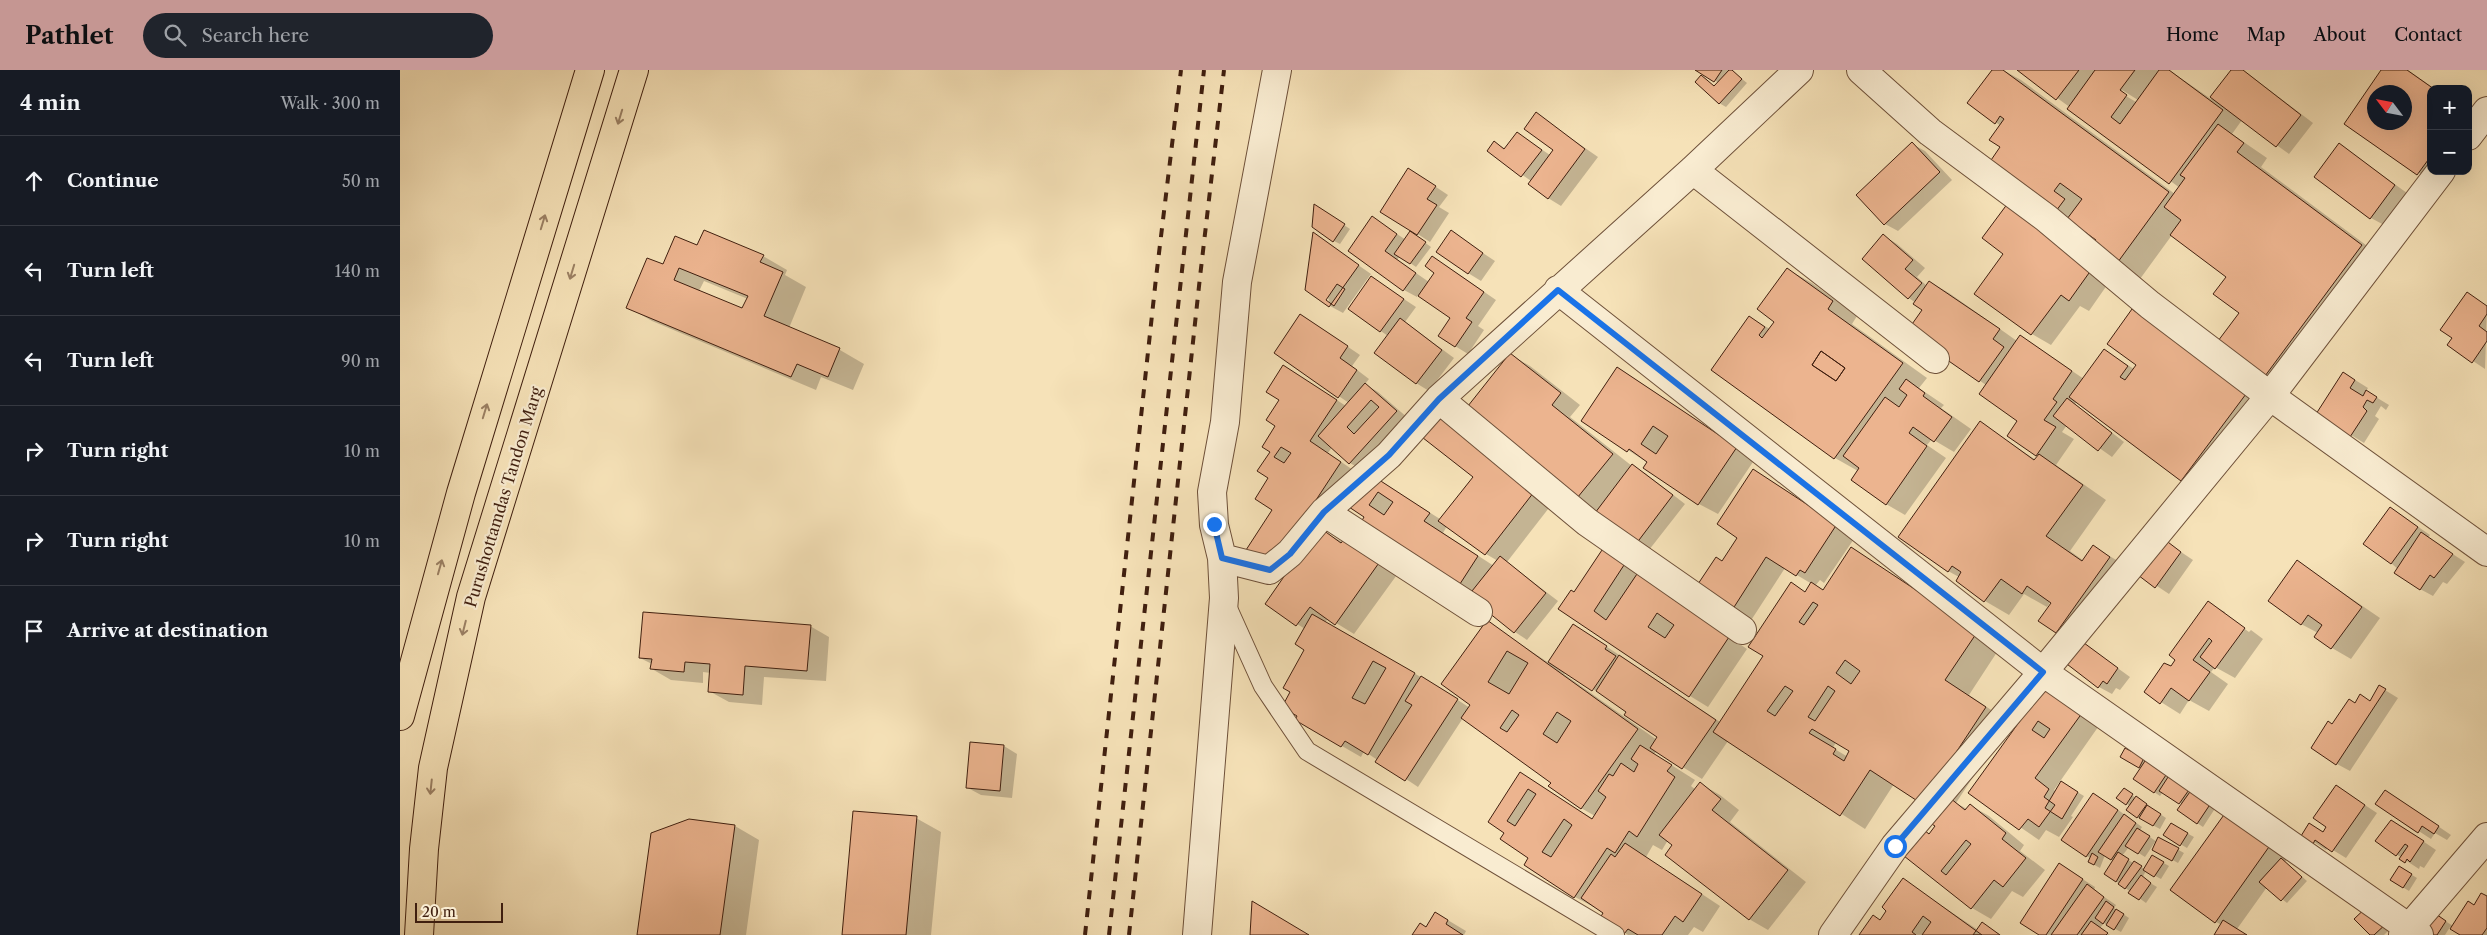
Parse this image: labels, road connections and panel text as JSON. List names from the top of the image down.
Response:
{
  "streets": {
    "main road": ["Purushottamdas Tandon Marg"]
  },
  "scale_bar": "20 m",
  "north": "top left",
  "page": {
    "header": "Pathlet",
    "search": "Search here",
    "nav": [
      "Home",
      "Map",
      "About",
      "Contact"
    ],
    "heading": ["4 min", "Walk · 300 m"],
    "map_buttons": ["+", "−"],
    "list": [
      ["Continue", "50 m"],
      ["Turn left", "140 m"],
      ["Turn left", "90 m"],
      ["Turn right", "10 m"],
      ["Turn right", "10 m"],
      "Arrive at destination"
    ],
    "scale": "20 m"
  }
}
